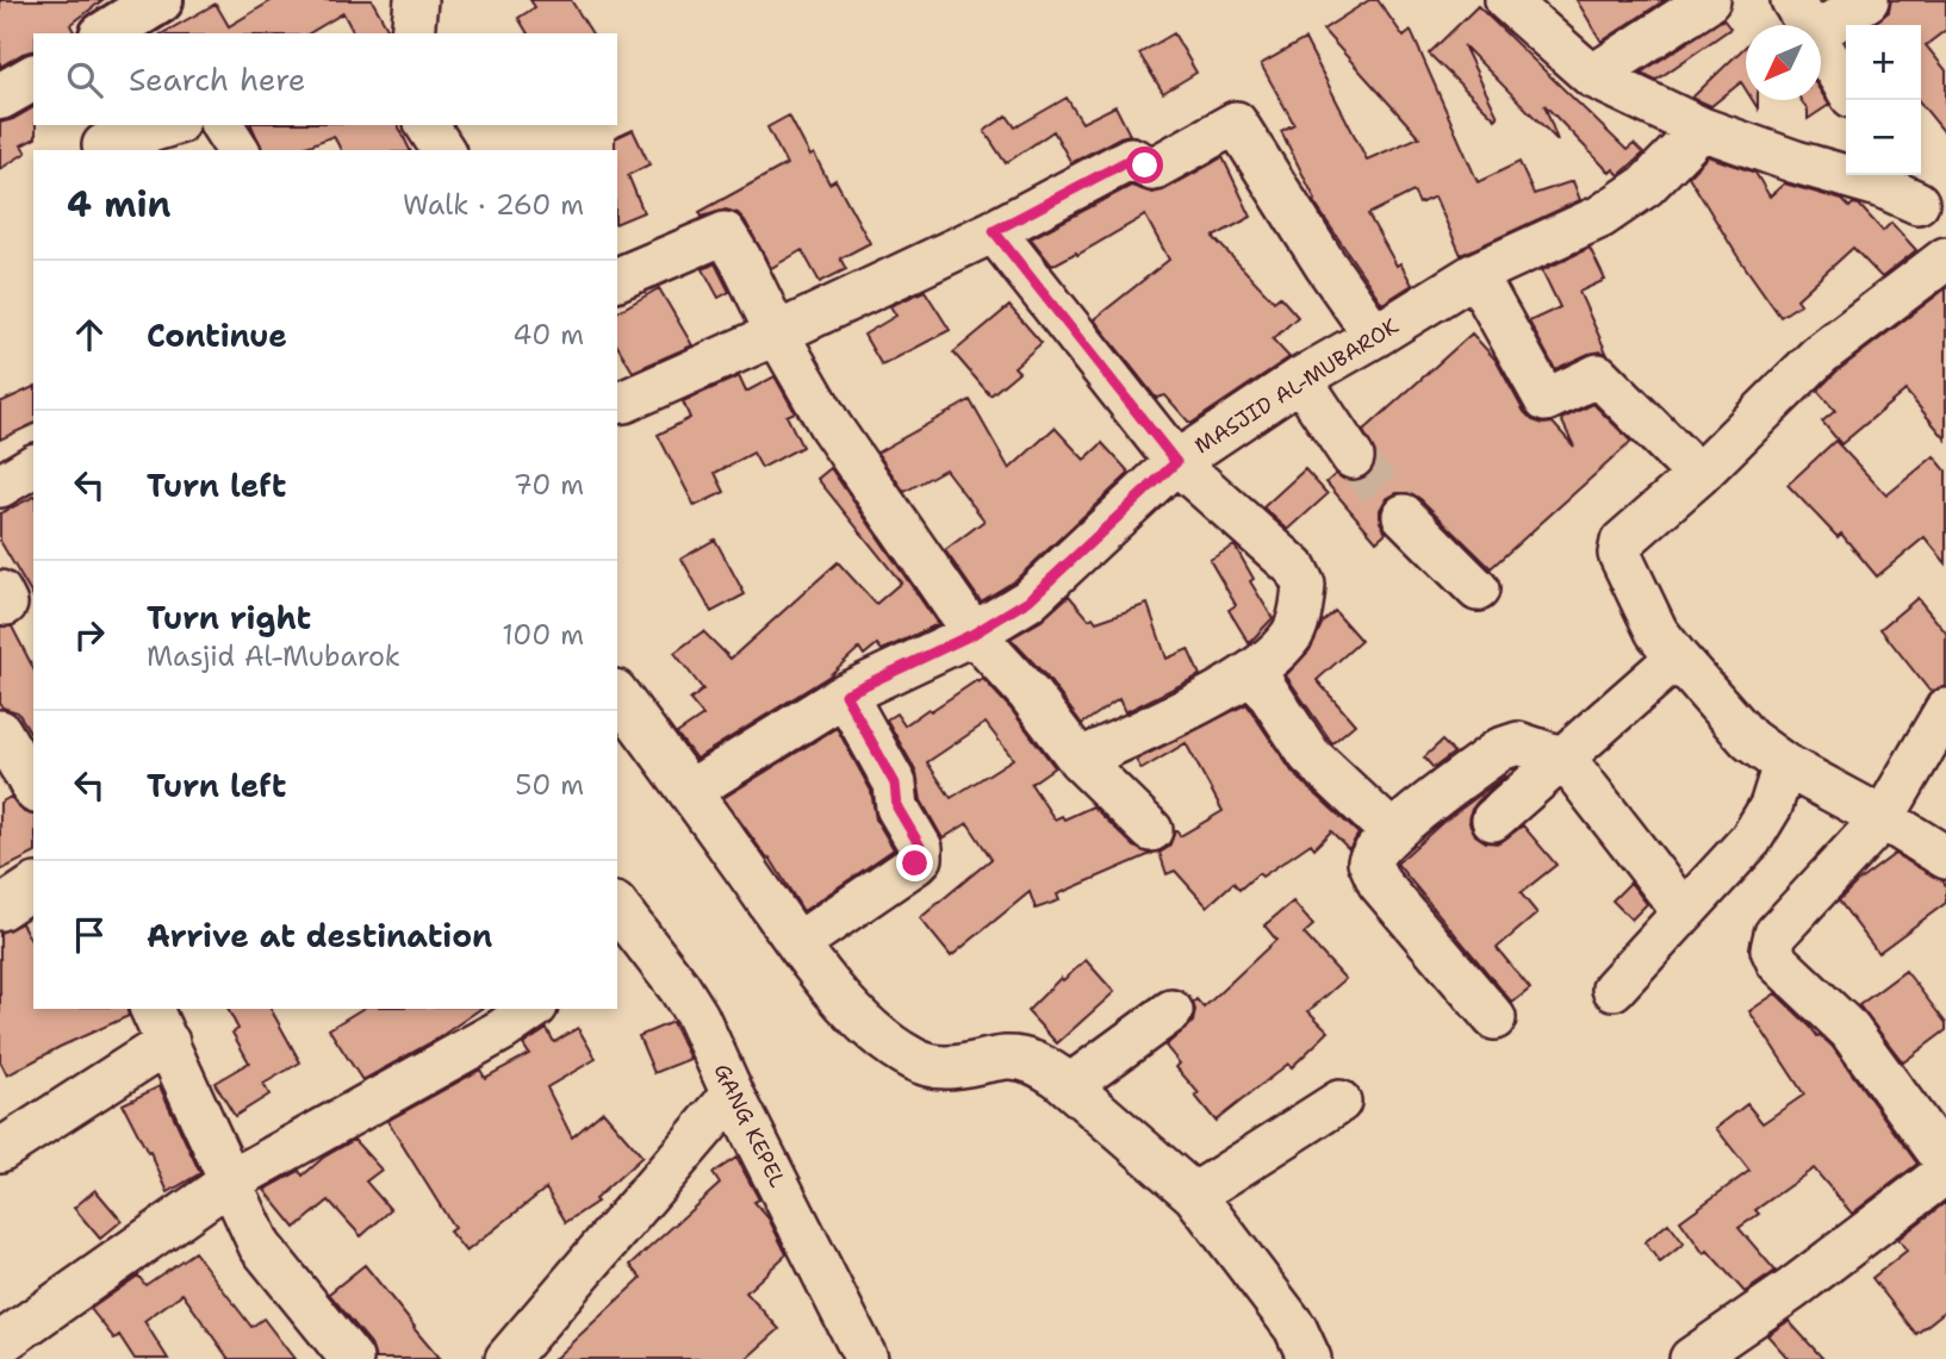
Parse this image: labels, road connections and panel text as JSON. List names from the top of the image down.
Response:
{
  "streets": {
    "street": ["MASJID AL-MUBAROK", "GANG KEPEL"]
  },
  "north": "bottom left",
  "page": {
    "map_buttons": ["+", "−"],
    "search": "Search here",
    "heading": ["4 min", "Walk · 260 m"],
    "list": [
      ["Continue", "40 m"],
      ["Turn left", "70 m"],
      ["Turn right", "Masjid Al-Mubarok", "100 m"],
      ["Turn left", "50 m"],
      "Arrive at destination"
    ]
  }
}
